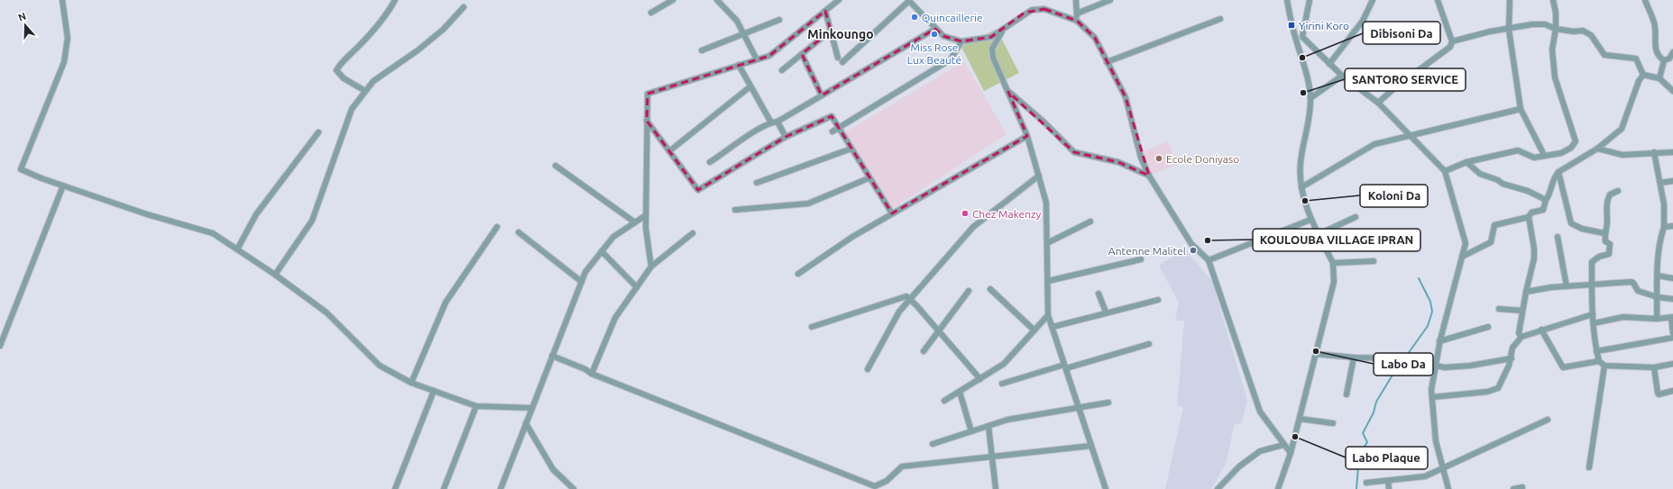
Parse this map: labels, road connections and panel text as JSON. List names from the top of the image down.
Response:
{
  "districts": ["Minkoungo"],
  "places": {
    "other": [
      "Quincaillerie",
      "Miss Rose Lux Beauté",
      "Dibisoni Da",
      "SANTORO SERVICE",
      "Ecole Doniyaso",
      "Koloni Da",
      "Chez Makenzy",
      "KOULOUBA VILLAGE IPRAN",
      "Antenne Malitel",
      "Labo Da",
      "Labo Plaque"
    ],
    "transit": ["Yirini Koro"]
  },
  "north": "top"
}
